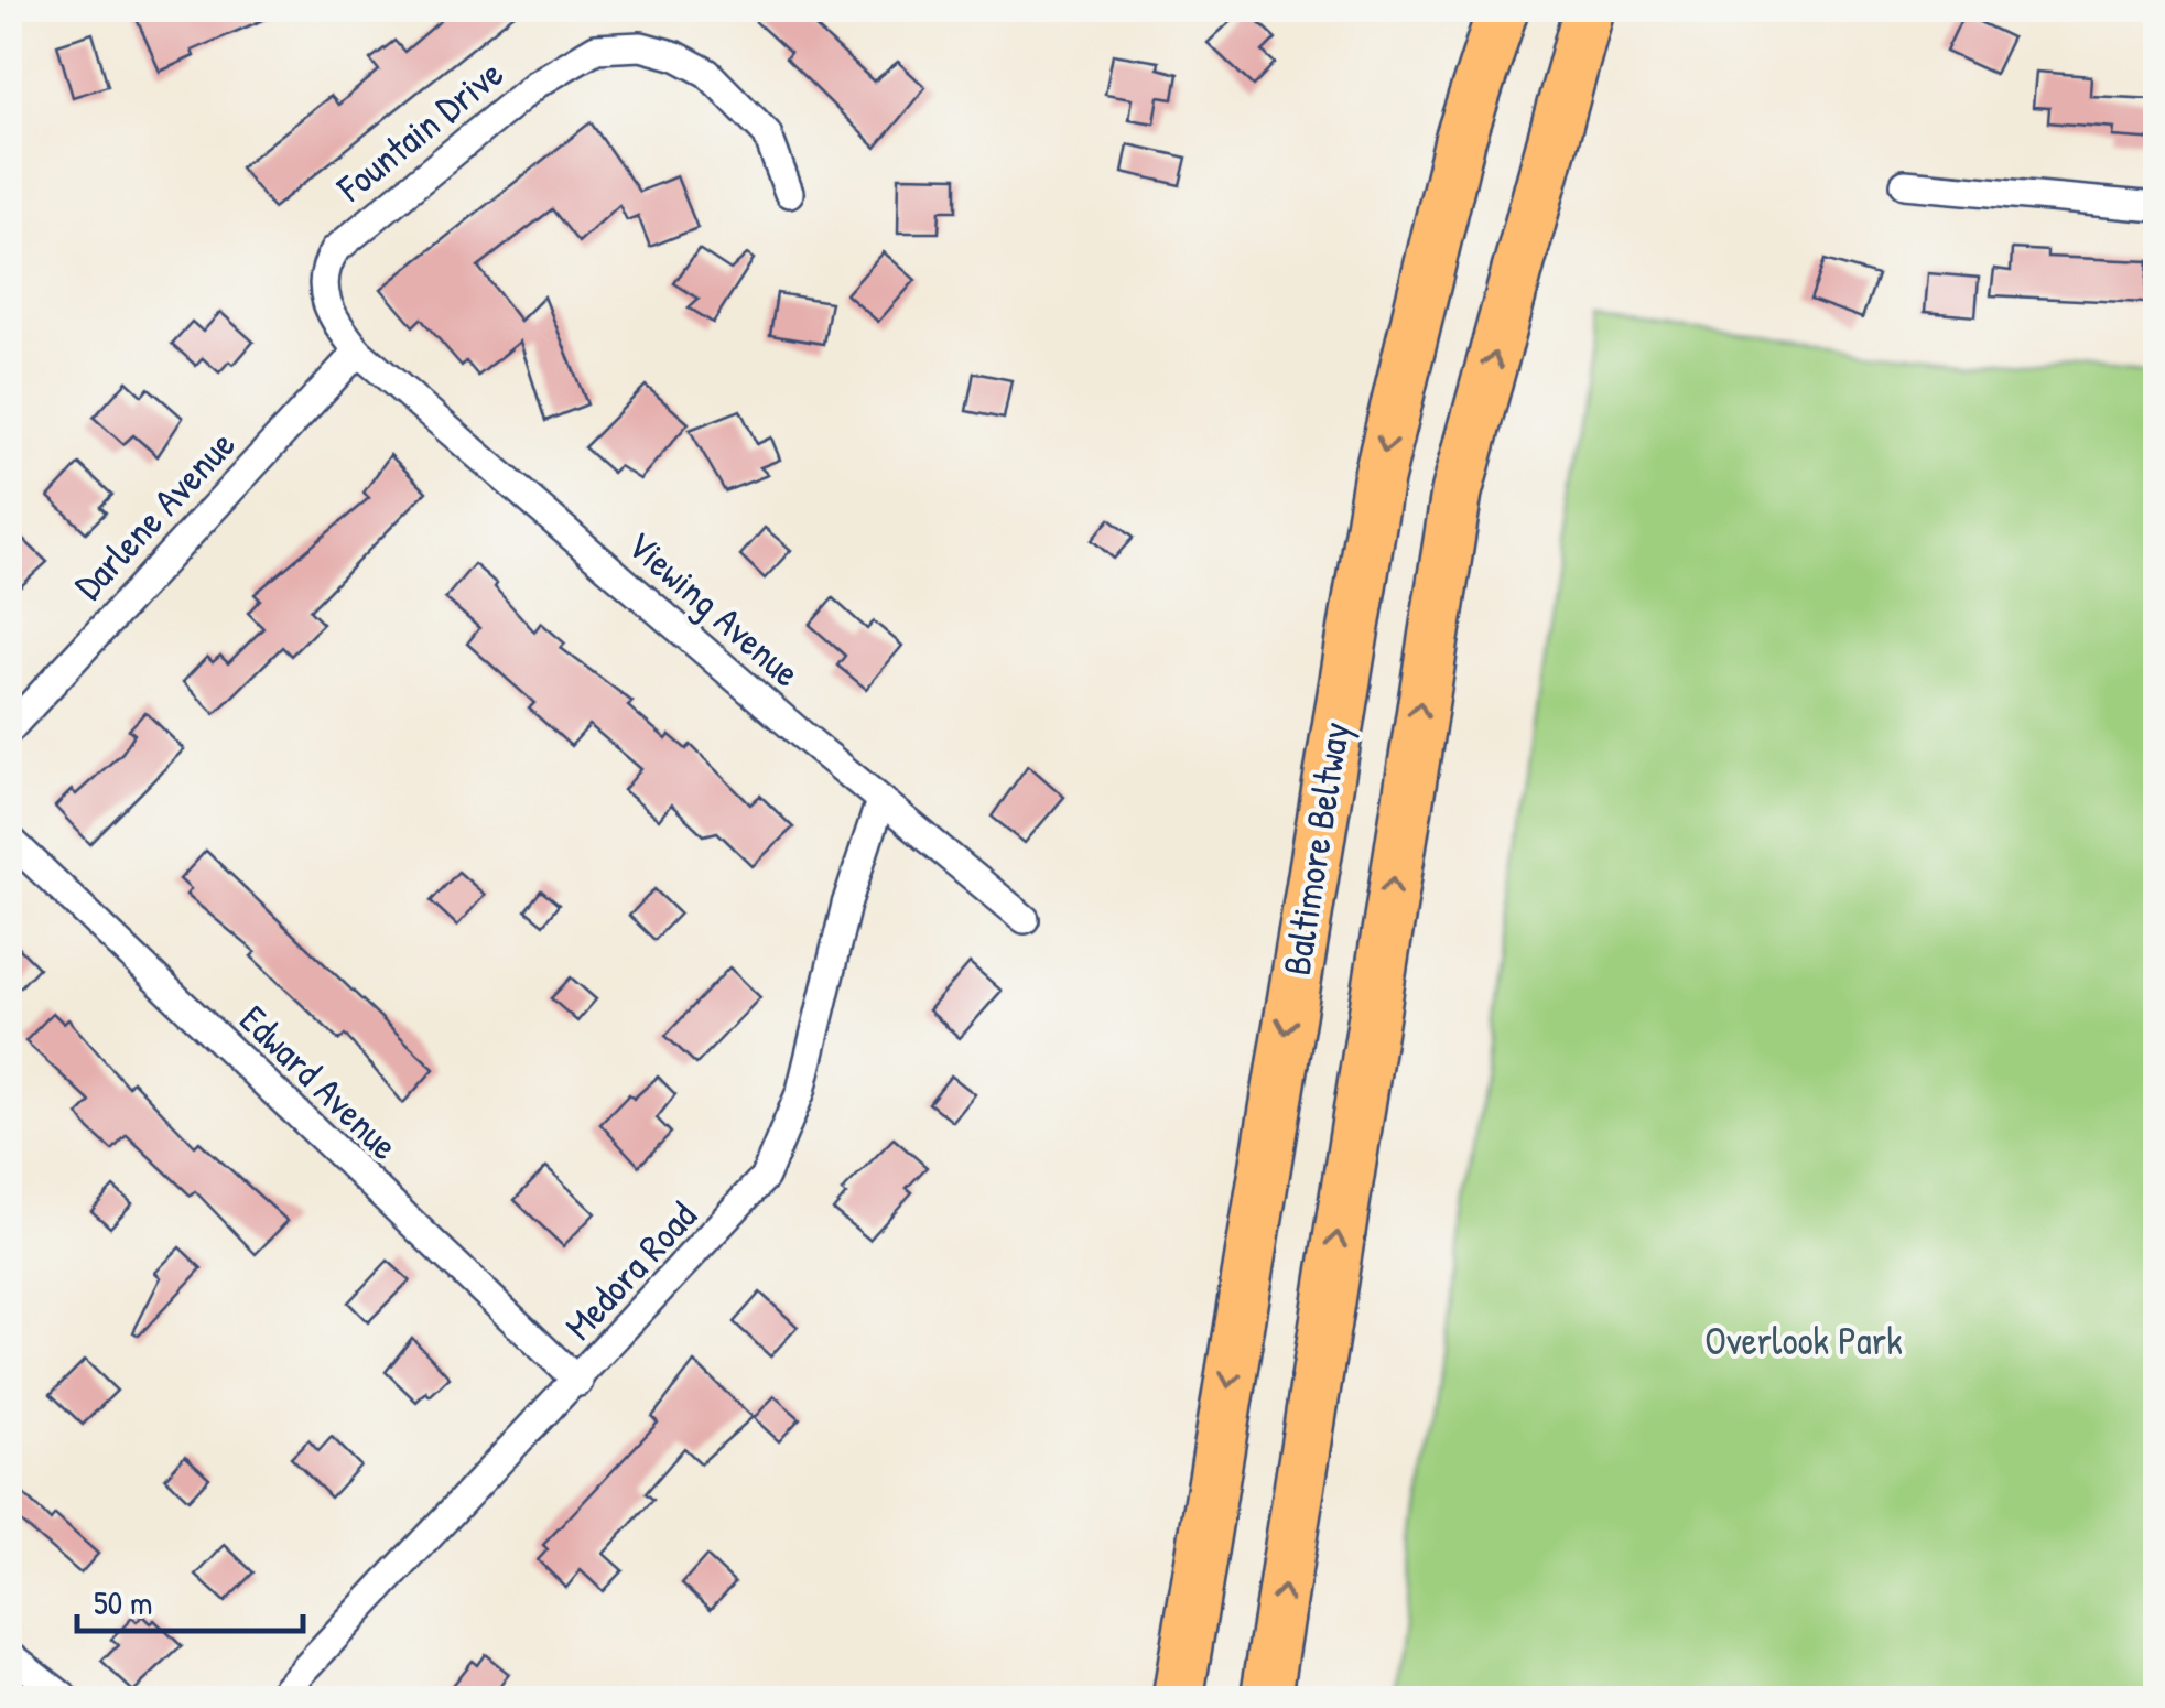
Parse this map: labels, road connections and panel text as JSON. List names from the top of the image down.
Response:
{
  "streets": {
    "highway": ["Baltimore Beltway"],
    "street": [
      "Fountain Drive",
      "Darlene Avenue",
      "Viewing Avenue",
      "Edward Avenue",
      "Medora Road"
    ]
  },
  "crossings": [
    ["Fountain Drive", "Darlene Avenue"],
    ["Fountain Drive", "Viewing Avenue"],
    ["Darlene Avenue", "Viewing Avenue"],
    ["Viewing Avenue", "Medora Road"],
    ["Edward Avenue", "Medora Road"]
  ],
  "parks": ["Overlook Park"],
  "scale_bar": "50 m"
}
